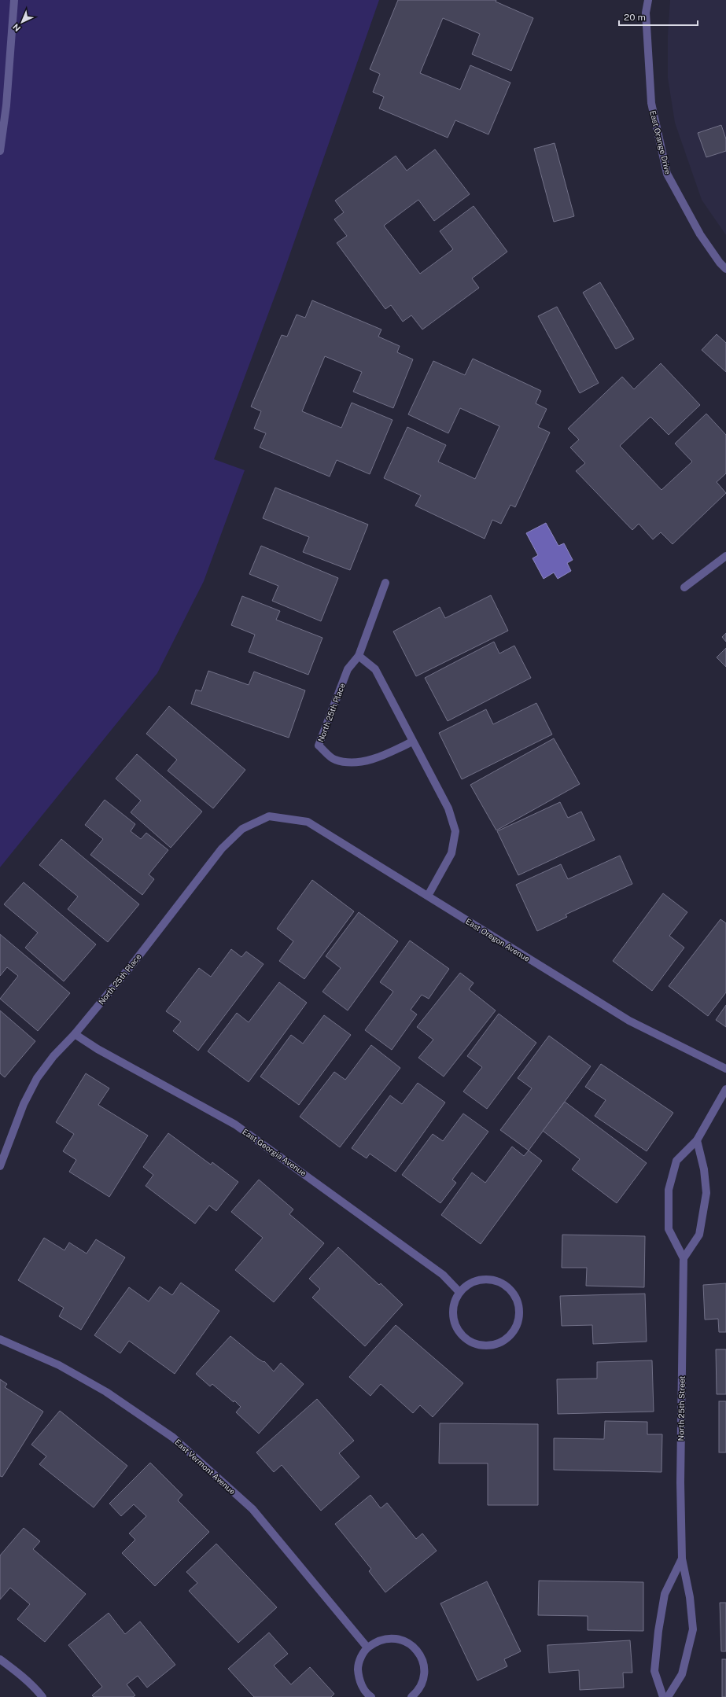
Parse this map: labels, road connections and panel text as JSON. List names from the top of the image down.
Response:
{
  "streets": {
    "street": [
      "East Orange Drive",
      "North 25th Place",
      "East Oregon Avenue",
      "East Georgia Avenue",
      "North 25th Street",
      "East Vermont Avenue"
    ]
  },
  "crossings": [
    ["North 25th Place", "East Oregon Avenue"],
    ["North 25th Place", "East Georgia Avenue"]
  ],
  "scale_bar": "20 m",
  "north": "bottom left"
}
